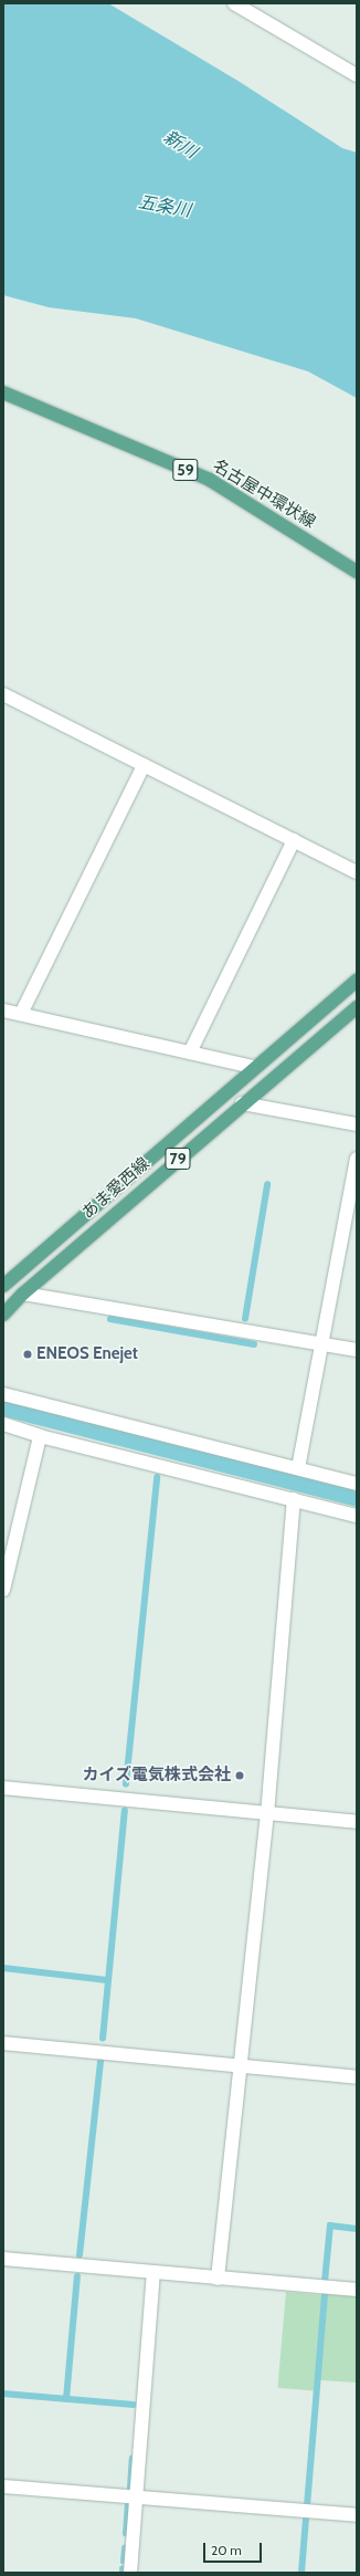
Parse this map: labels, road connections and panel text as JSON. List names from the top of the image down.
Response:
{
  "streets": {
    "main road": [
      "59",
      "名古屋中環状線",
      "79",
      "あま愛西線"
    ]
  },
  "water": ["新川", "五条川"],
  "places": ["ENEOS Enejet", "カイズ電気株式会社"],
  "scale_bar": "20 m"
}
